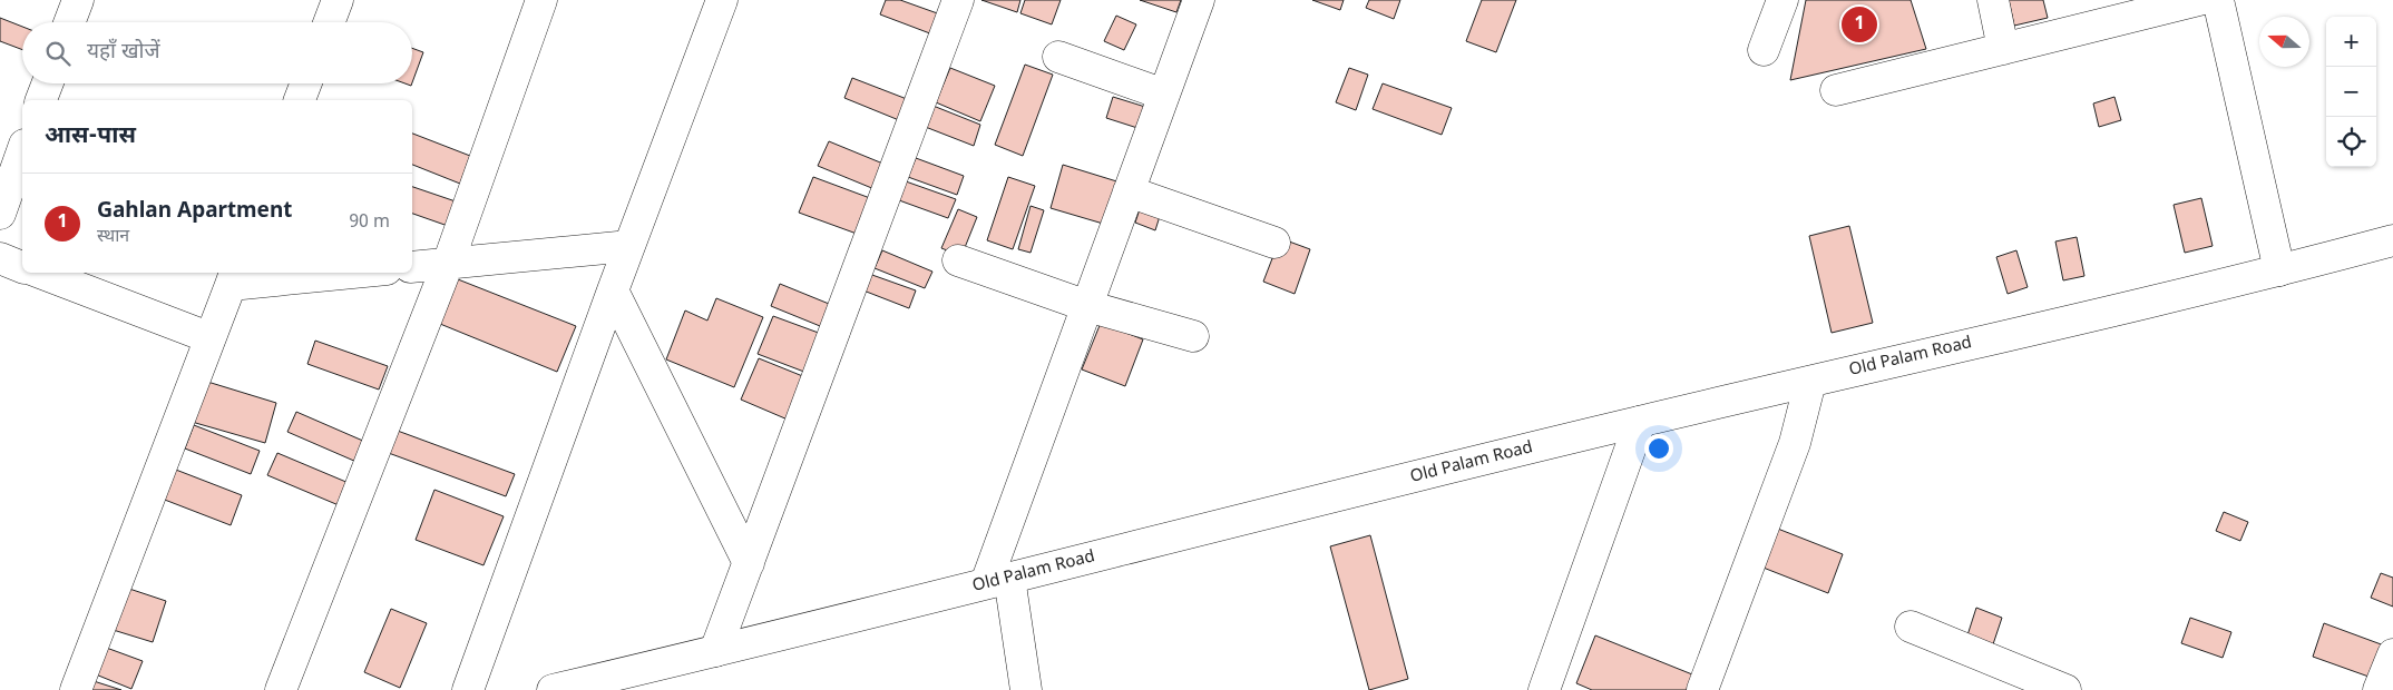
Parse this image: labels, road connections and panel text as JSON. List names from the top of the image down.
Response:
{
  "streets": {
    "street": ["Old Palam Road"]
  },
  "north": "left",
  "page": {
    "pins": "1",
    "map_buttons": ["+", "−"],
    "search": "यहाँ खोजें",
    "heading": "आस-पास",
    "list": [
      {
        "mark": "1",
        "name": "Gahlan Apartment",
        "note": "स्थान",
        "value": "90 m"
      }
    ]
  }
}
